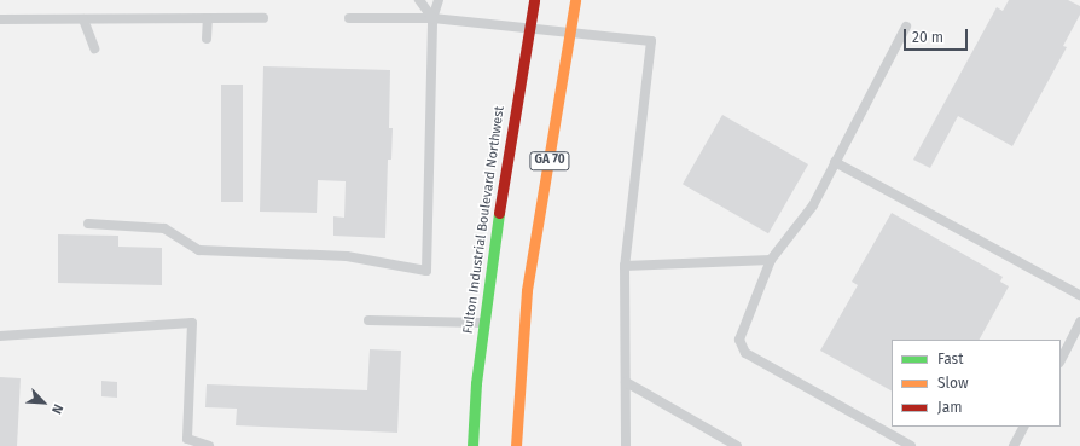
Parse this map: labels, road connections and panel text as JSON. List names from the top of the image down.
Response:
{
  "streets": {
    "main road": ["GA 70", "Fulton Industrial Boulevard Northwest"]
  },
  "legend": ["Fast", "Slow", "Jam"],
  "scale_bar": "20 m",
  "north": "bottom right"
}
